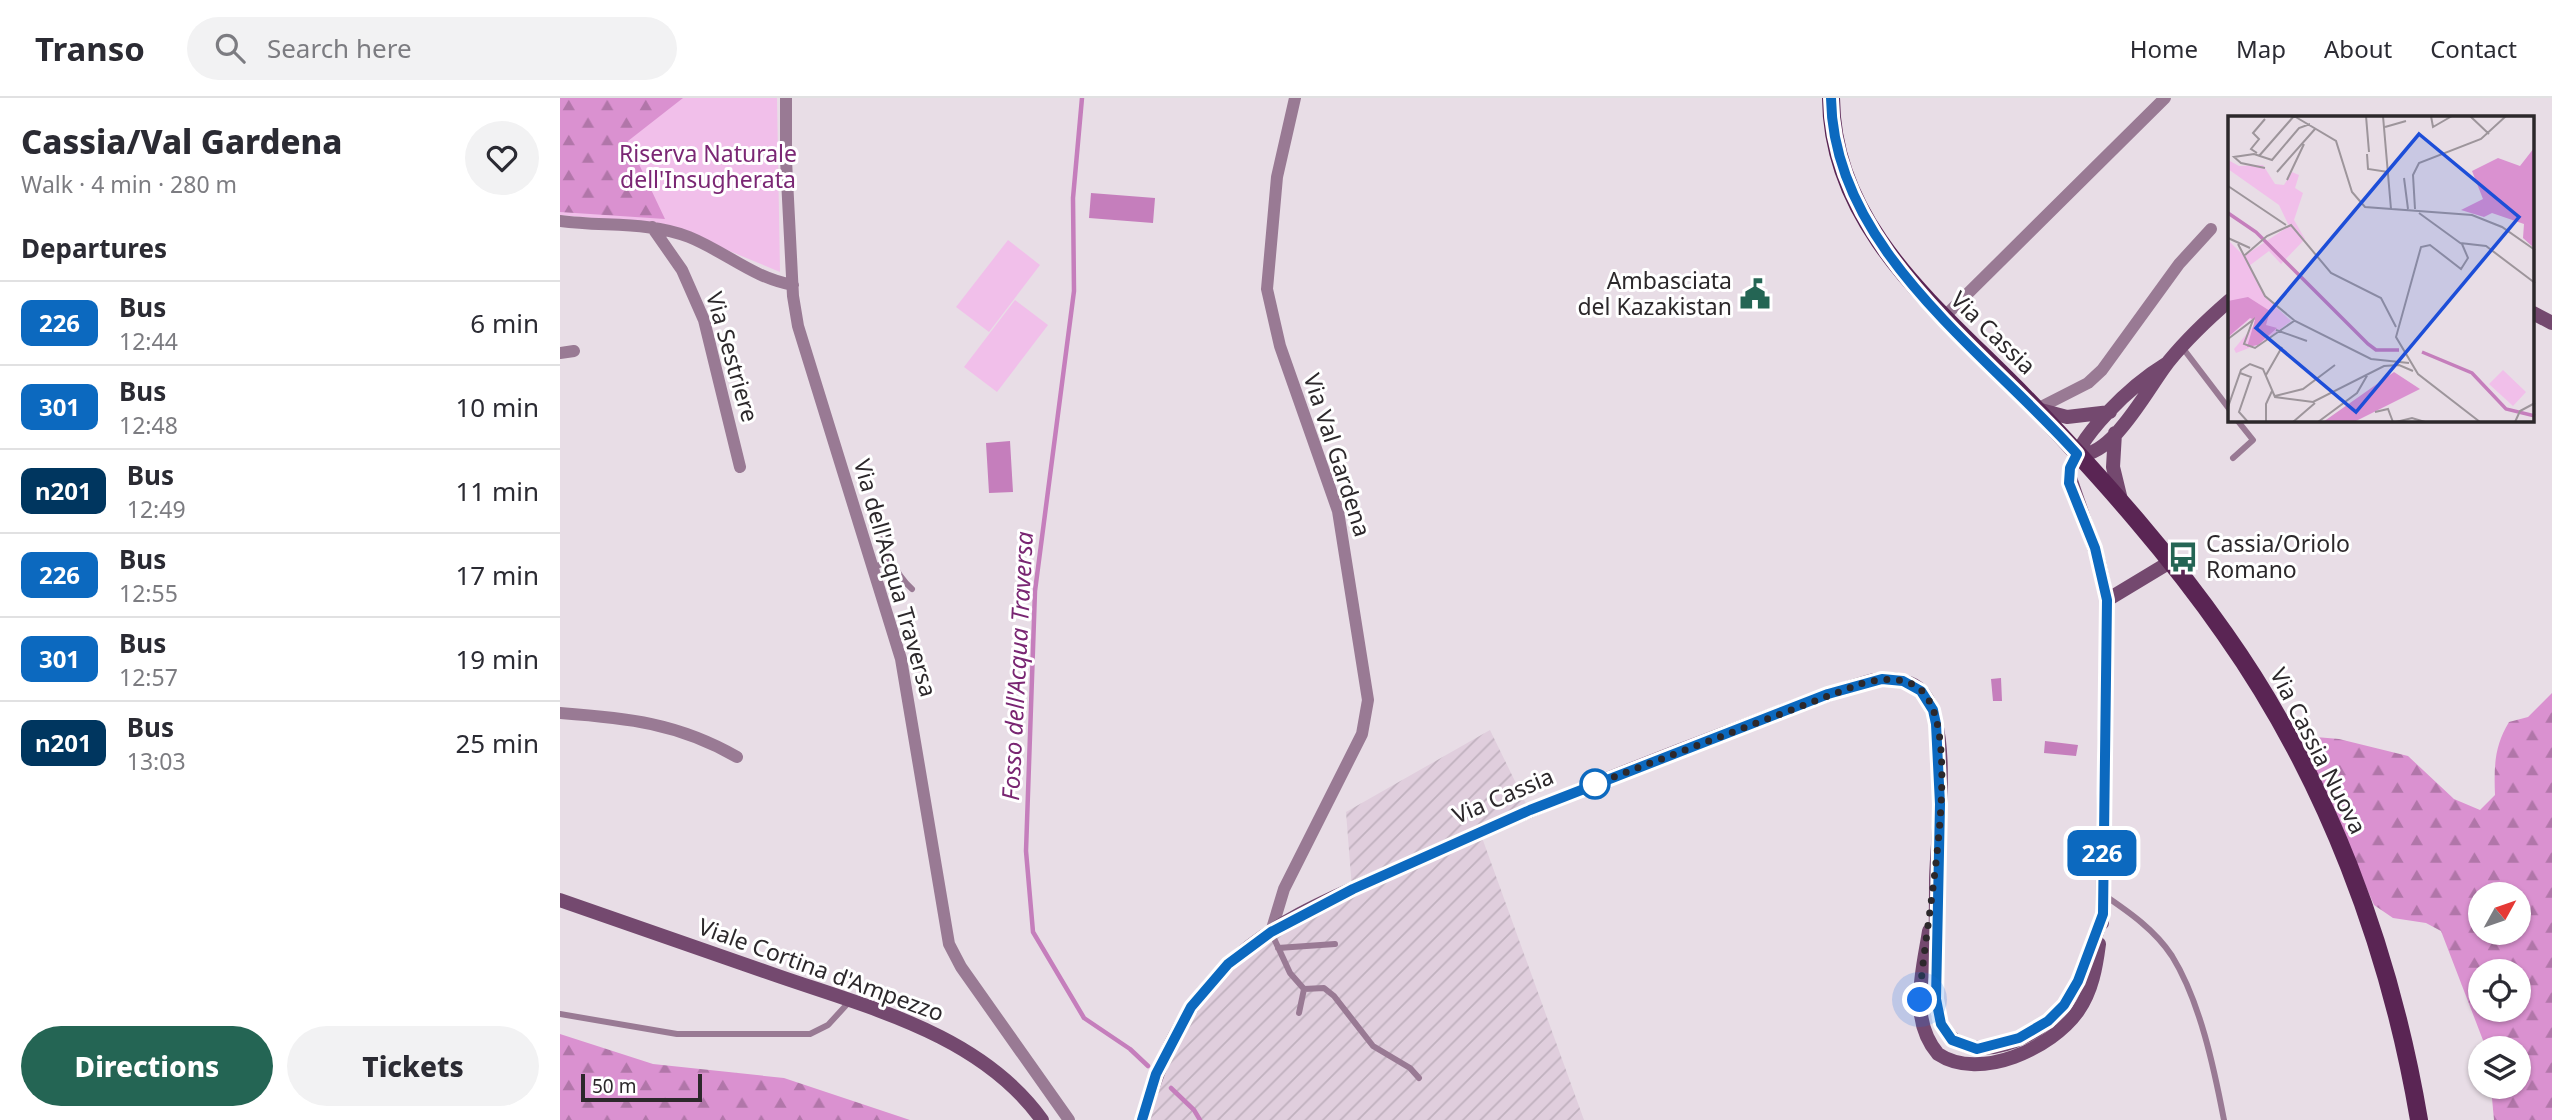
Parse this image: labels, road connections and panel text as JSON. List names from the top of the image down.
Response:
{
  "streets": {
    "main road": ["Via Cassia", "Via Cassia Nuova"],
    "street": [
      "Via Sestriere",
      "Via Val Gardena",
      "Via dell'Acqua Traversa",
      "Viale Cortina d'Ampezzo"
    ]
  },
  "crossings": [
    ["Via Cassia", "Via Val Gardena"],
    ["Via Cassia", "Via Cassia Nuova"],
    ["Via Sestriere", "Via dell'Acqua Traversa"]
  ],
  "water": ["Fosso dell'Acqua Traversa"],
  "parks": ["Riserva Naturale dell'Insugherata"],
  "places": {
    "public building": ["Ambasciata del Kazakistan"],
    "bus stop": ["Cassia/Oriolo Romano"]
  },
  "lines": ["bus line 226"],
  "scale_bar": "50 m",
  "north": "top right",
  "page": {
    "header": "Transo",
    "search": "Search here",
    "nav": [
      "Home",
      "Map",
      "About",
      "Contact"
    ],
    "heading": [
      ["Cassia/Val Gardena", "Walk · 4 min · 280 m"],
      "Departures"
    ],
    "on_map": "226",
    "list": [
      {
        "mark": "226",
        "name": "Bus",
        "note": "12:44",
        "value": "6 min"
      },
      {
        "mark": "301",
        "name": "Bus",
        "note": "12:48",
        "value": "10 min"
      },
      {
        "mark": "n201",
        "name": "Bus",
        "note": "12:49",
        "value": "11 min"
      },
      {
        "mark": "226",
        "name": "Bus",
        "note": "12:55",
        "value": "17 min"
      },
      {
        "mark": "301",
        "name": "Bus",
        "note": "12:57",
        "value": "19 min"
      },
      {
        "mark": "n201",
        "name": "Bus",
        "note": "13:03",
        "value": "25 min"
      }
    ],
    "buttons": ["Directions", "Tickets"],
    "scale": "50 m"
  }
}
